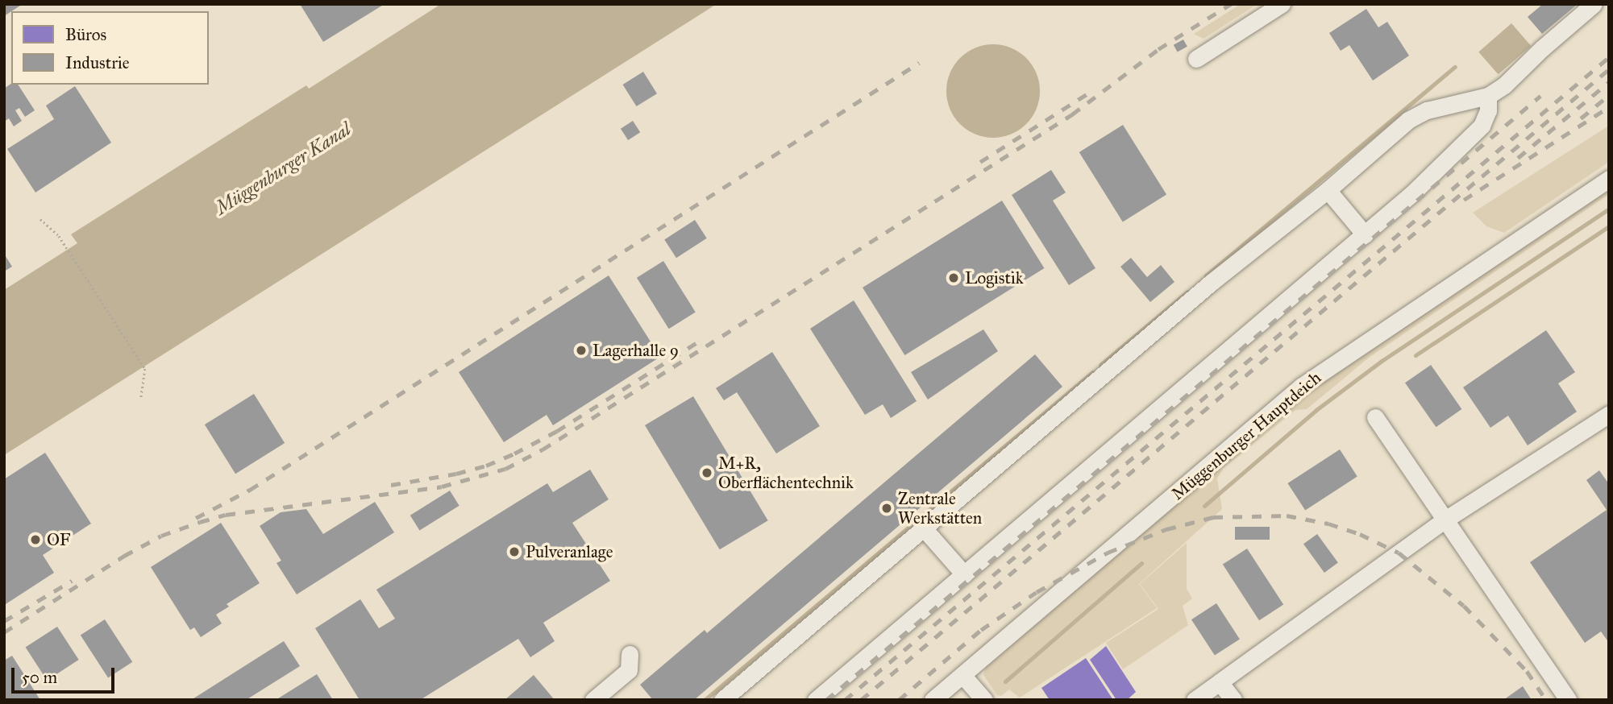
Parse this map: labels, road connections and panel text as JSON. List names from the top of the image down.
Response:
{
  "streets": {
    "street": ["Müggenburger Hauptdeich"]
  },
  "water": ["Müggenburger Kanal"],
  "places": [
    "Logistik",
    "Lagerhalle 9",
    "M+R, Oberflächentechnik",
    "Zentrale Werkstätten",
    "OF",
    "Pulveranlage"
  ],
  "legend": ["Büros", "Industrie"],
  "scale_bar": "50 m"
}
